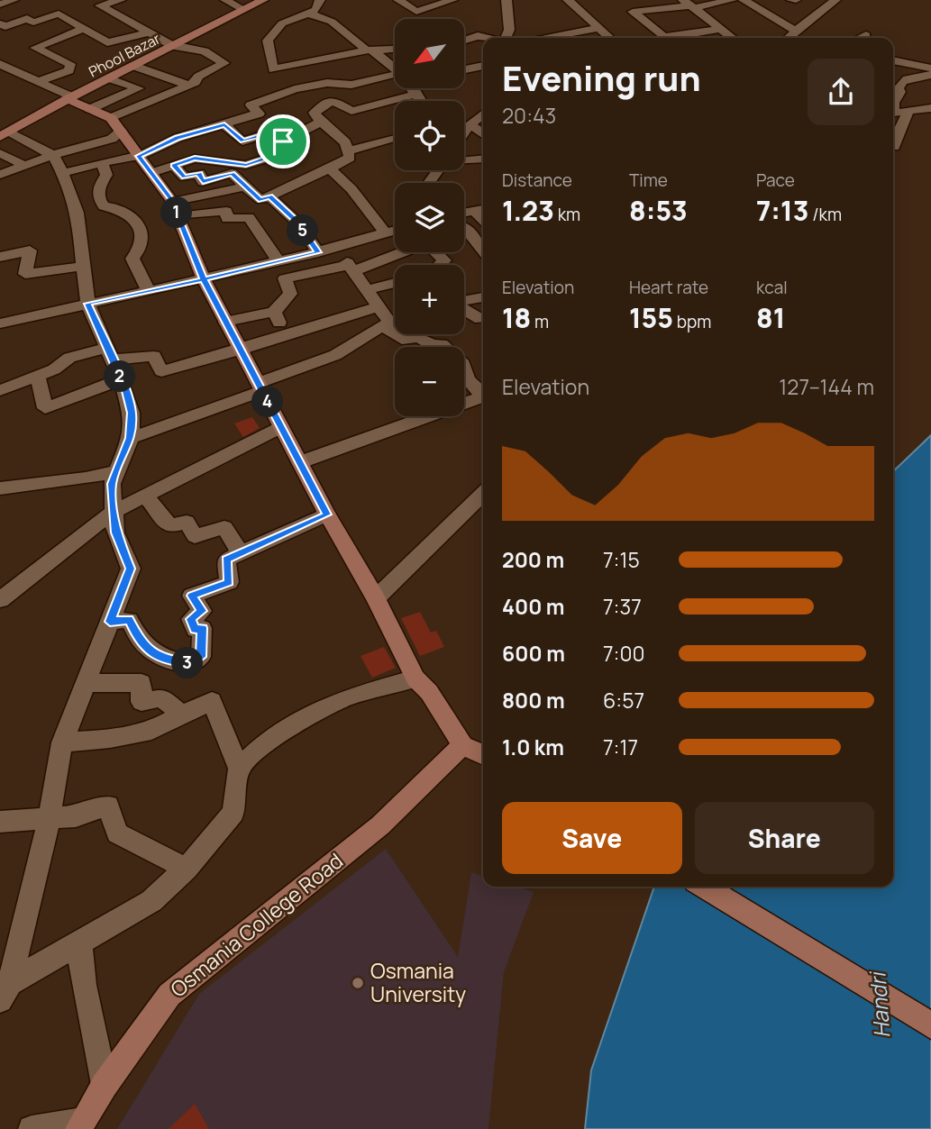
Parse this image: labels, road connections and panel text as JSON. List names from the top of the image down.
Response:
{
  "streets": {
    "street": ["Phool Bazar", "Osmania College Road"]
  },
  "water": ["Handri"],
  "places": ["Osmania University"],
  "north": "bottom left",
  "page": {
    "map_buttons": ["+", "−"],
    "heading": ["Evening run", "20:43"],
    "stats": [
      ["Distance", "1.23 km"],
      ["Time", "8:53"],
      ["Pace", "7:13 /km"],
      ["Elevation", "18 m"],
      ["Heart rate", "155 bpm"],
      ["kcal", "81"]
    ],
    "pins": [
      "1",
      "5",
      "2",
      "4",
      "3"
    ],
    "chart": ["Elevation", "127–144 m"],
    "list": [
      {
        "name": "200 m",
        "note": "7:15"
      },
      {
        "name": "400 m",
        "note": "7:37"
      },
      {
        "name": "600 m",
        "note": "7:00"
      },
      {
        "name": "800 m",
        "note": "6:57"
      },
      {
        "name": "1.0 km",
        "note": "7:17"
      }
    ],
    "buttons": ["Save", "Share"]
  }
}
